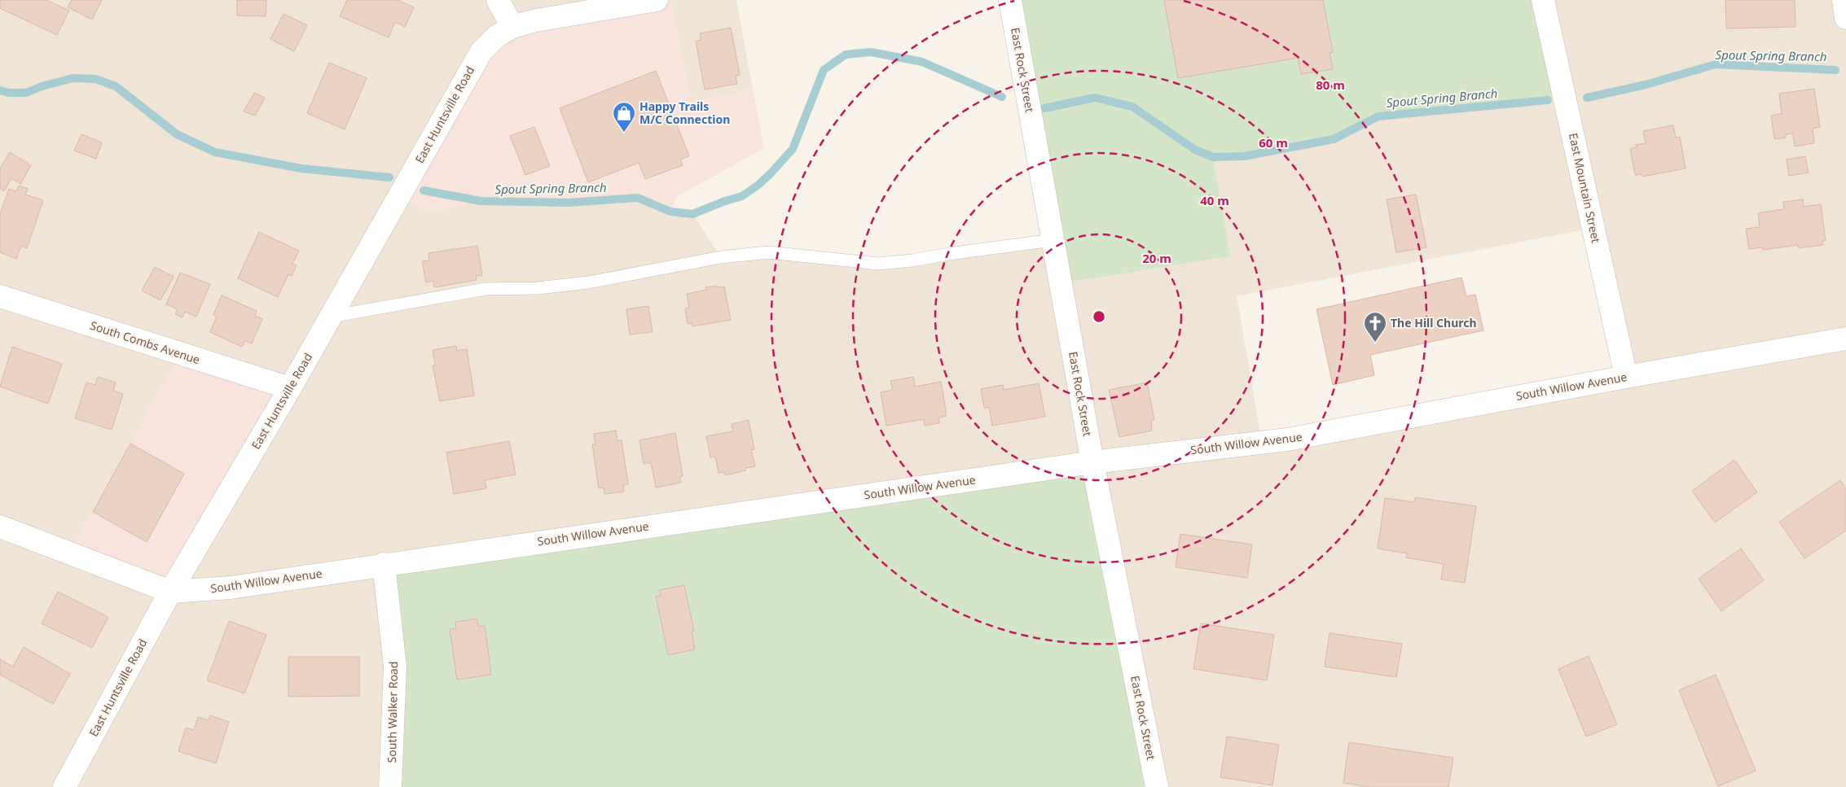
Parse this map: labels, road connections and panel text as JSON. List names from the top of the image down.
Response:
{
  "streets": {
    "street": [
      "East Rock Street",
      "East Huntsville Road",
      "East Mountain Street",
      "South Combs Avenue",
      "South Willow Avenue",
      "South Walker Road"
    ]
  },
  "crossings": [
    ["East Rock Street", "South Willow Avenue"],
    ["East Huntsville Road", "South Combs Avenue"],
    ["East Huntsville Road", "South Willow Avenue"],
    ["East Mountain Street", "South Willow Avenue"],
    ["South Willow Avenue", "South Walker Road"]
  ],
  "water": ["Spout Spring Branch"],
  "places": {
    "shop": ["Happy Trails M/C Connection"],
    "church": ["The Hill Church"]
  },
  "rings": [
    "80 m",
    "60 m",
    "40 m",
    "20 m"
  ]
}
